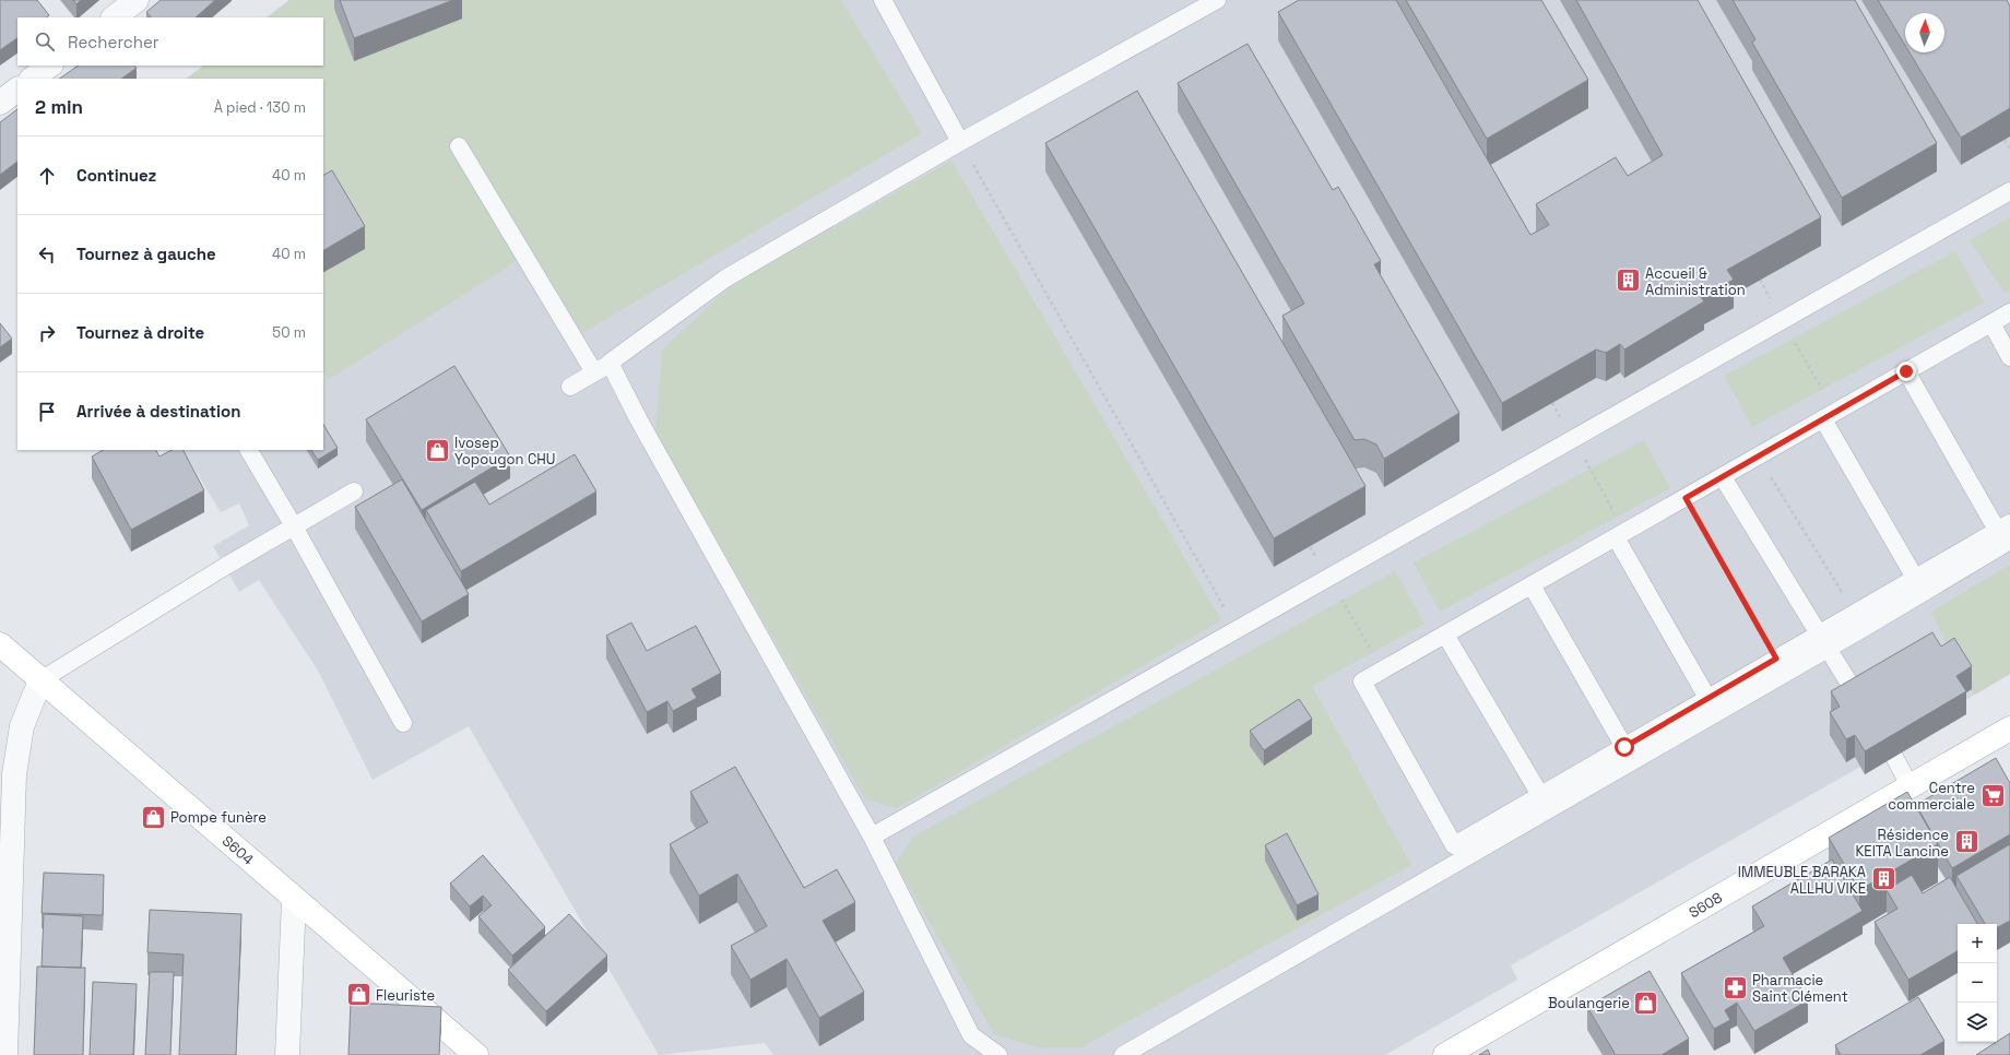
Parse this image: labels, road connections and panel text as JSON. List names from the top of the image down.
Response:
{
  "streets": {
    "street": ["S604", "S608"]
  },
  "places": {
    "building": ["Accueil & Administration", "Résidence KEITA Lancine", "IMMEUBLE BARAKA ALLHU VIKE"],
    "shop": [
      "Ivosep Yopougon CHU",
      "Pompe funère",
      "Fleuriste",
      "Boulangerie"
    ],
    "supermarket": ["Centre commerciale"],
    "pharmacy": ["Pharmacie Saint Clément"]
  },
  "north": "top",
  "page": {
    "search": "Rechercher",
    "heading": ["2 min", "À pied · 130 m"],
    "list": [
      ["Continuez", "40 m"],
      ["Tournez à gauche", "40 m"],
      ["Tournez à droite", "50 m"],
      "Arrivée à destination"
    ],
    "map_buttons": ["+", "−"]
  }
}
